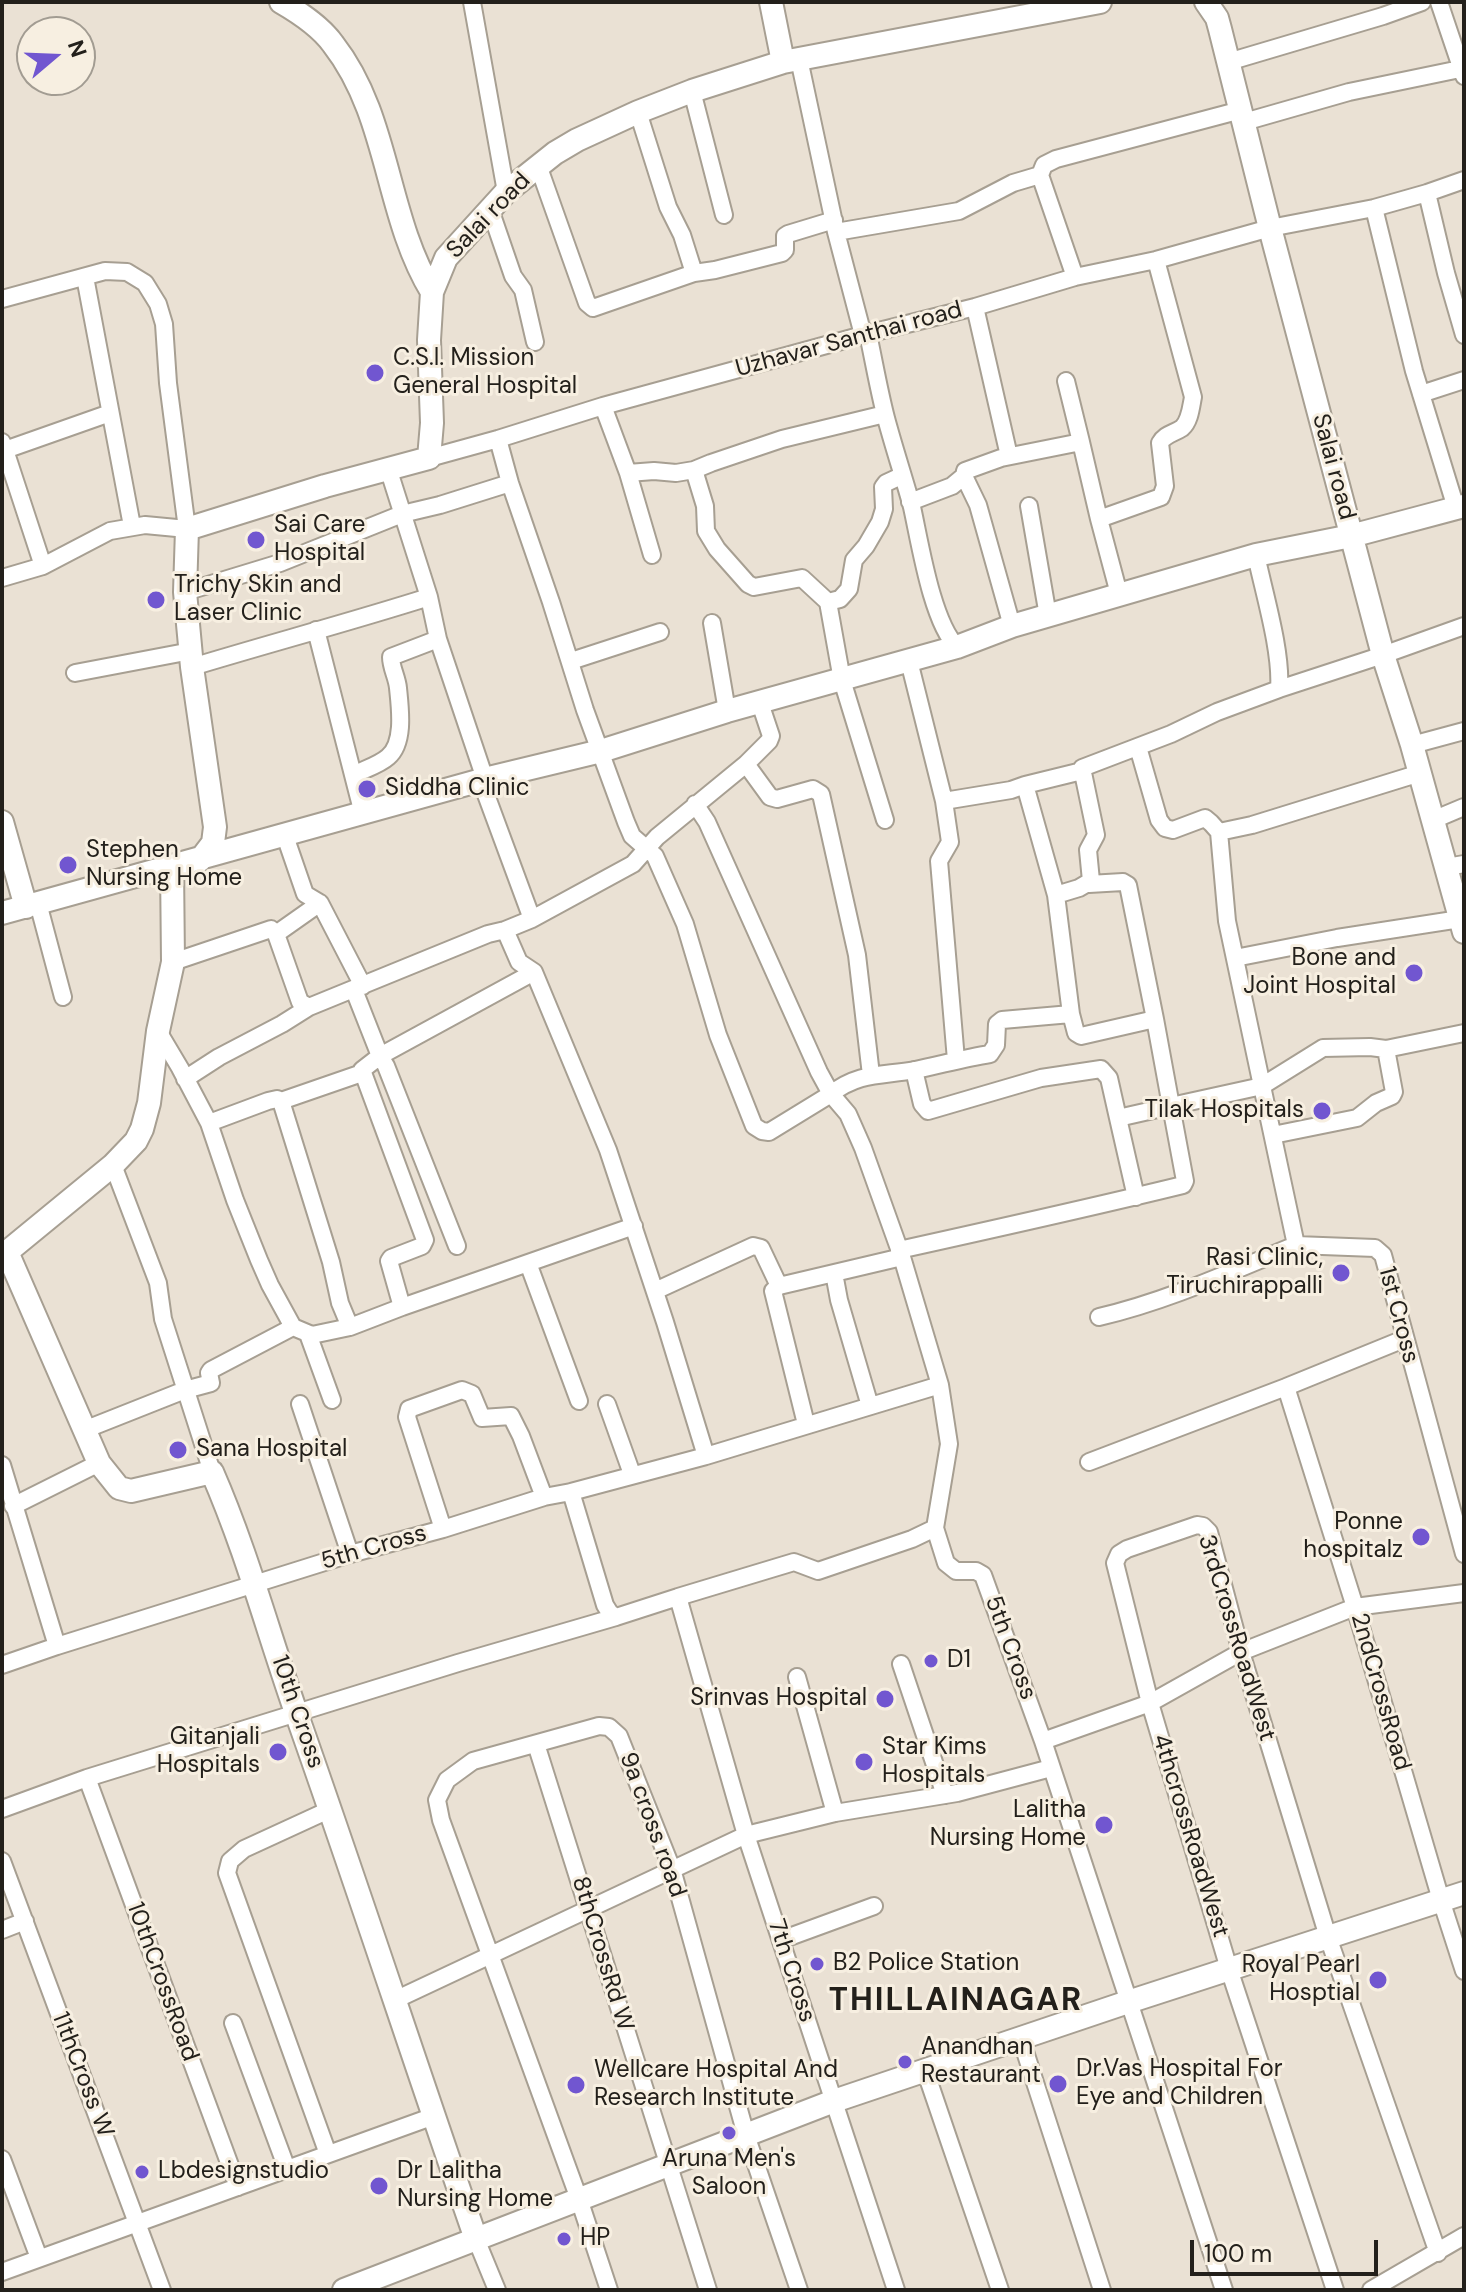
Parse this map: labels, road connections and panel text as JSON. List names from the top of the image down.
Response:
{
  "streets": {
    "street": [
      "Salai road",
      "Uzhavar Santhai road",
      "1st Cross",
      "5th Cross",
      "3rdCrossRoadWest",
      "2ndCrossRoad",
      "10th Cross",
      "9a cross road",
      "4thcrossRoadWest",
      "8thCrossRd W",
      "7th Cross",
      "10thCrossRoad",
      "11thCross W"
    ]
  },
  "crossings": [
    ["Salai road", "Uzhavar Santhai road"],
    ["5th Cross", "10th Cross"],
    ["3rdCrossRoadWest", "4thcrossRoadWest"],
    ["9a cross road", "8thCrossRd W"]
  ],
  "districts": ["THILLAINAGAR"],
  "places": [
    "C.S.I. Mission General Hospital",
    "Sai Care Hospital",
    "Trichy Skin and Laser Clinic",
    "Siddha Clinic",
    "Stephen Nursing Home",
    "Bone and Joint Hospital",
    "Tilak Hospitals",
    "Rasi Clinic, Tiruchirappalli",
    "Sana Hospital",
    "Ponne hospitalz",
    "D1",
    "Srinvas Hospital",
    "Gitanjali Hospitals",
    "Star Kims Hospitals",
    "Lalitha Nursing Home",
    "B2 Police Station",
    "Royal Pearl Hosptial",
    "Anandhan Restaurant",
    "Dr.Vas Hospital For Eye and Children",
    "Wellcare Hospital And Research Institute",
    "Aruna Men's Saloon",
    "Lbdesignstudio",
    "Dr Lalitha Nursing Home",
    "HP"
  ],
  "scale_bar": "100 m",
  "north": "right"
}
